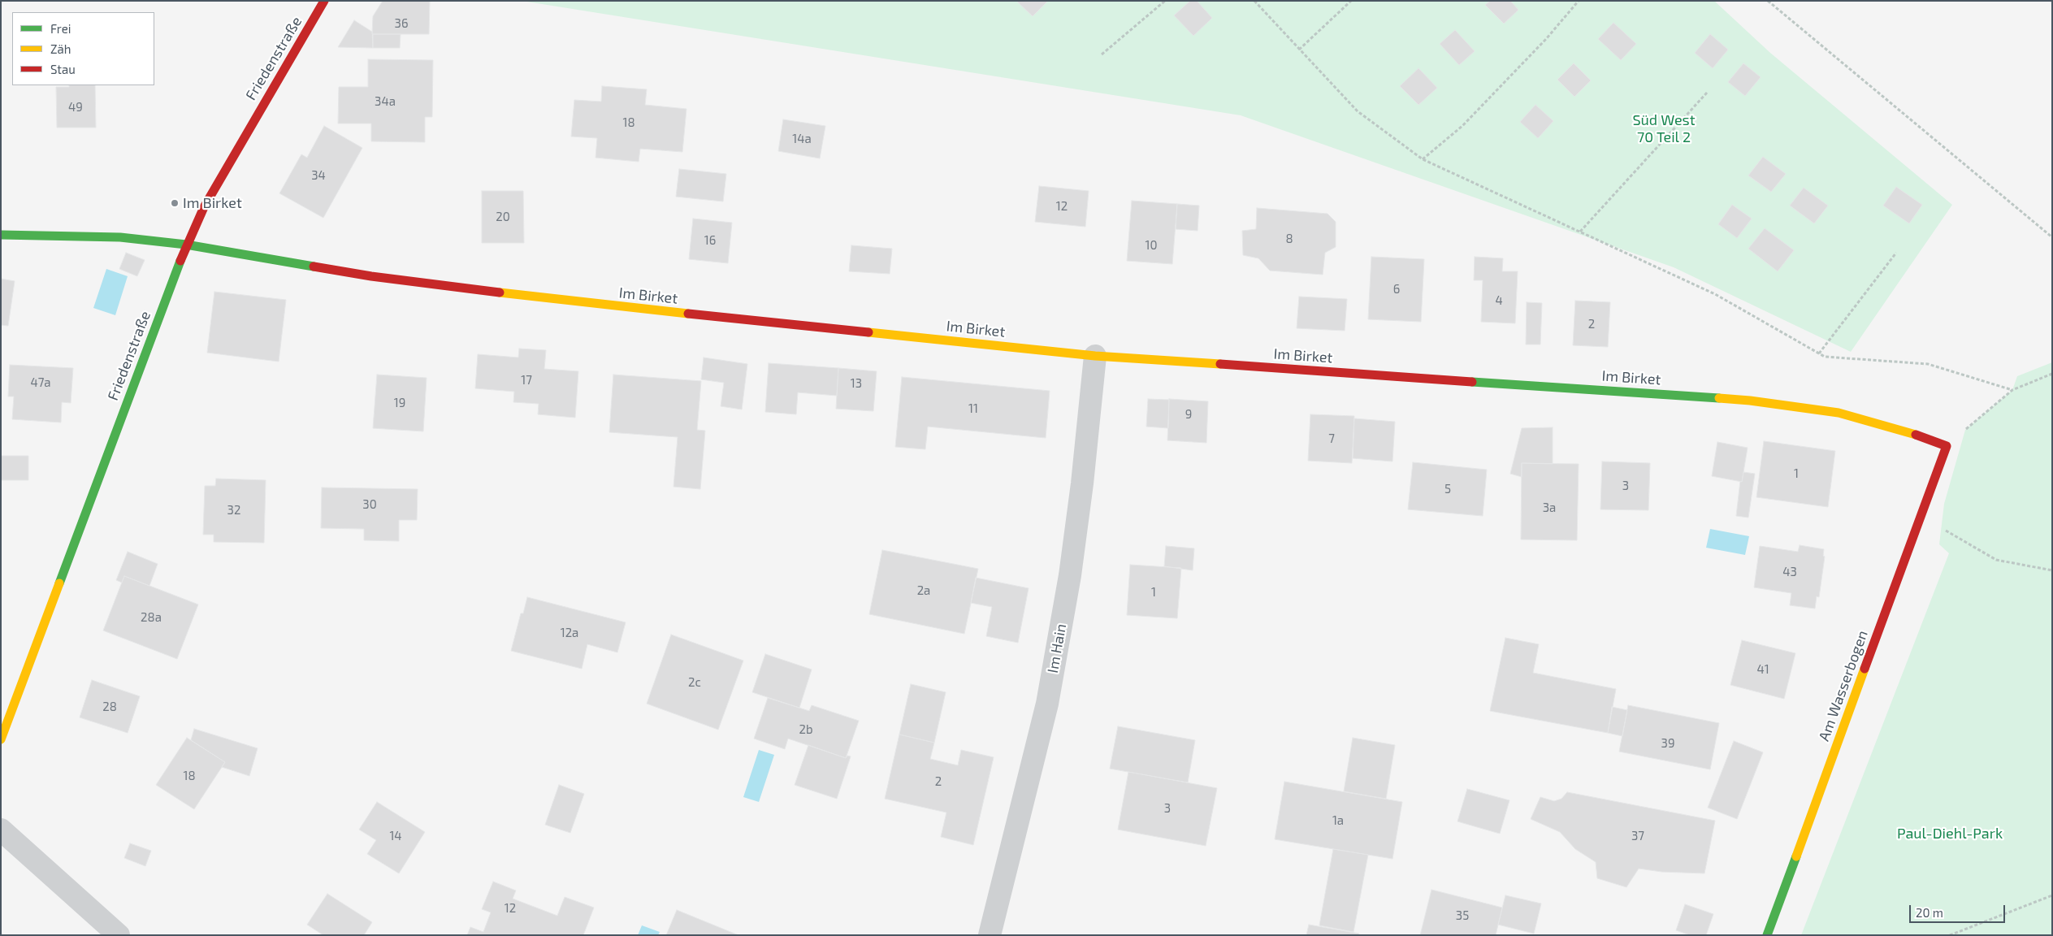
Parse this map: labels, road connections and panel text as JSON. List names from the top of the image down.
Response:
{
  "streets": {
    "street": [
      "Friedenstraße",
      "Im Birket",
      "Im Hain",
      "Am Wasserbogen"
    ]
  },
  "crossings": [
    ["Friedenstraße", "Im Birket"],
    ["Im Birket", "Im Hain"],
    ["Im Birket", "Am Wasserbogen"]
  ],
  "parks": ["Süd West 70 Teil 2", "Paul-Diehl-Park"],
  "places": ["Im Birket"],
  "house_numbers": [
    "36",
    "34a",
    "49",
    "18",
    "14a",
    "34",
    "12",
    "20",
    "8",
    "16",
    "10",
    "6",
    "4",
    "2",
    "17",
    "47a",
    "13",
    "19",
    "11",
    "9",
    "7",
    "1",
    "3",
    "5",
    "30",
    "3a",
    "32",
    "43",
    "2a",
    "1",
    "28a",
    "12a",
    "41",
    "2c",
    "28",
    "2b",
    "39",
    "18",
    "2",
    "3",
    "1a",
    "14",
    "37",
    "12",
    "35"
  ],
  "legend": ["Frei", "Zäh", "Stau"],
  "scale_bar": "20 m"
}
